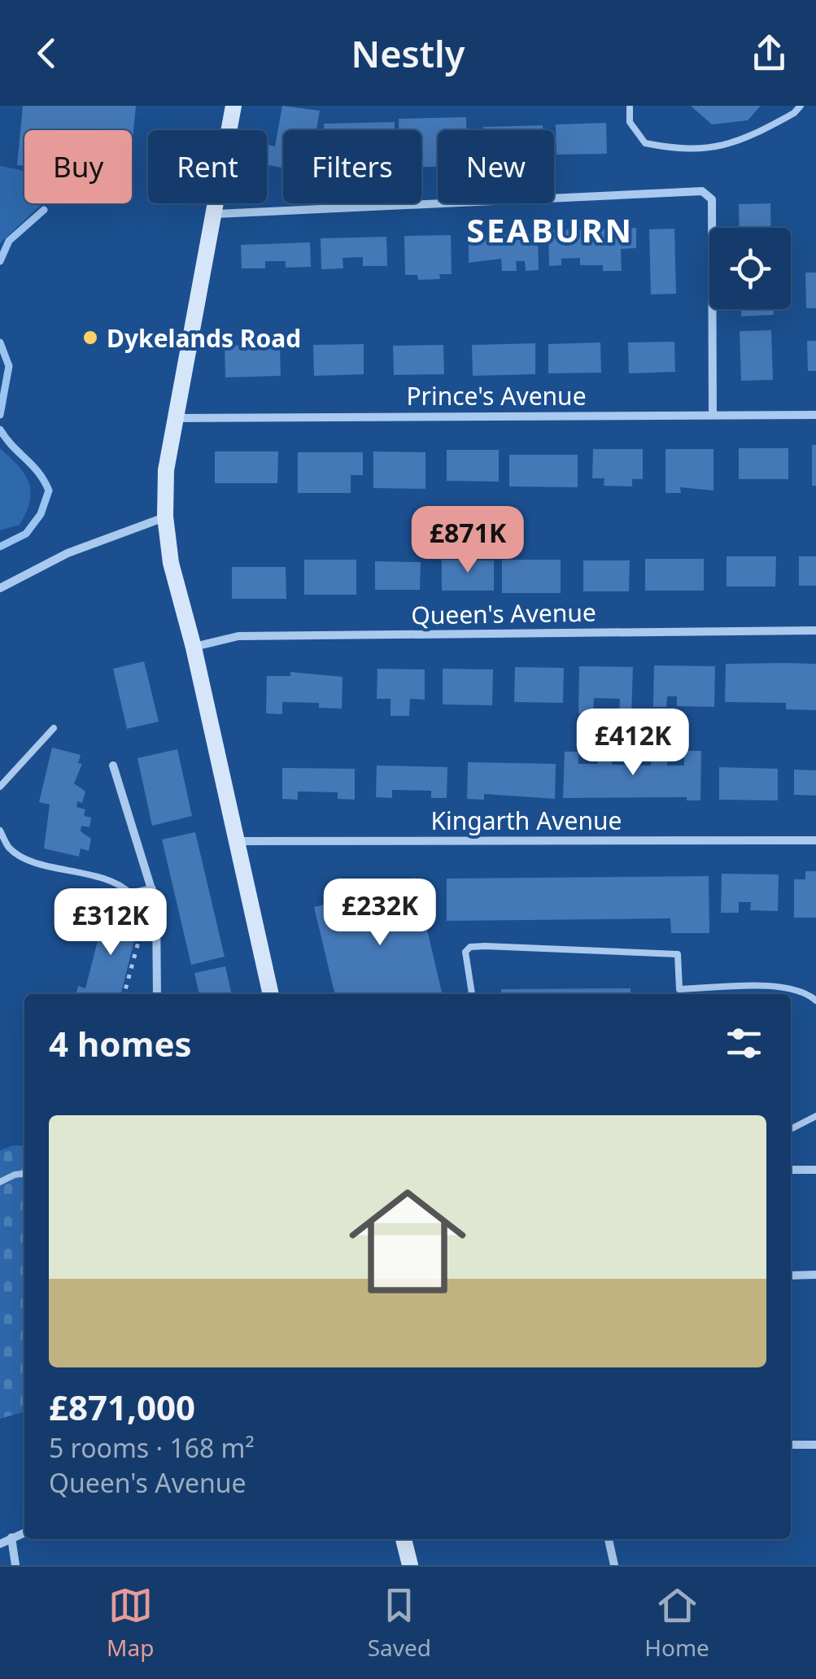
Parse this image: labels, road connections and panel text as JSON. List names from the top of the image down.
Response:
{
  "streets": {
    "street": ["Prince's Avenue", "Queen's Avenue", "Kingarth Avenue"]
  },
  "districts": ["SEABURN"],
  "places": ["Dykelands Road"],
  "page": {
    "header": "Nestly",
    "chip": [
      "Buy",
      "Rent",
      "Filters",
      "New"
    ],
    "price": [
      "£871K",
      "£412K",
      "£232K",
      "£312K"
    ],
    "heading": "4 homes",
    "list": [
      {
        "name": "£871,000",
        "note": "5 rooms · 168 m² · Queen's Avenue"
      }
    ],
    "tabs": ["Map", "Saved", "Home"]
  }
}
